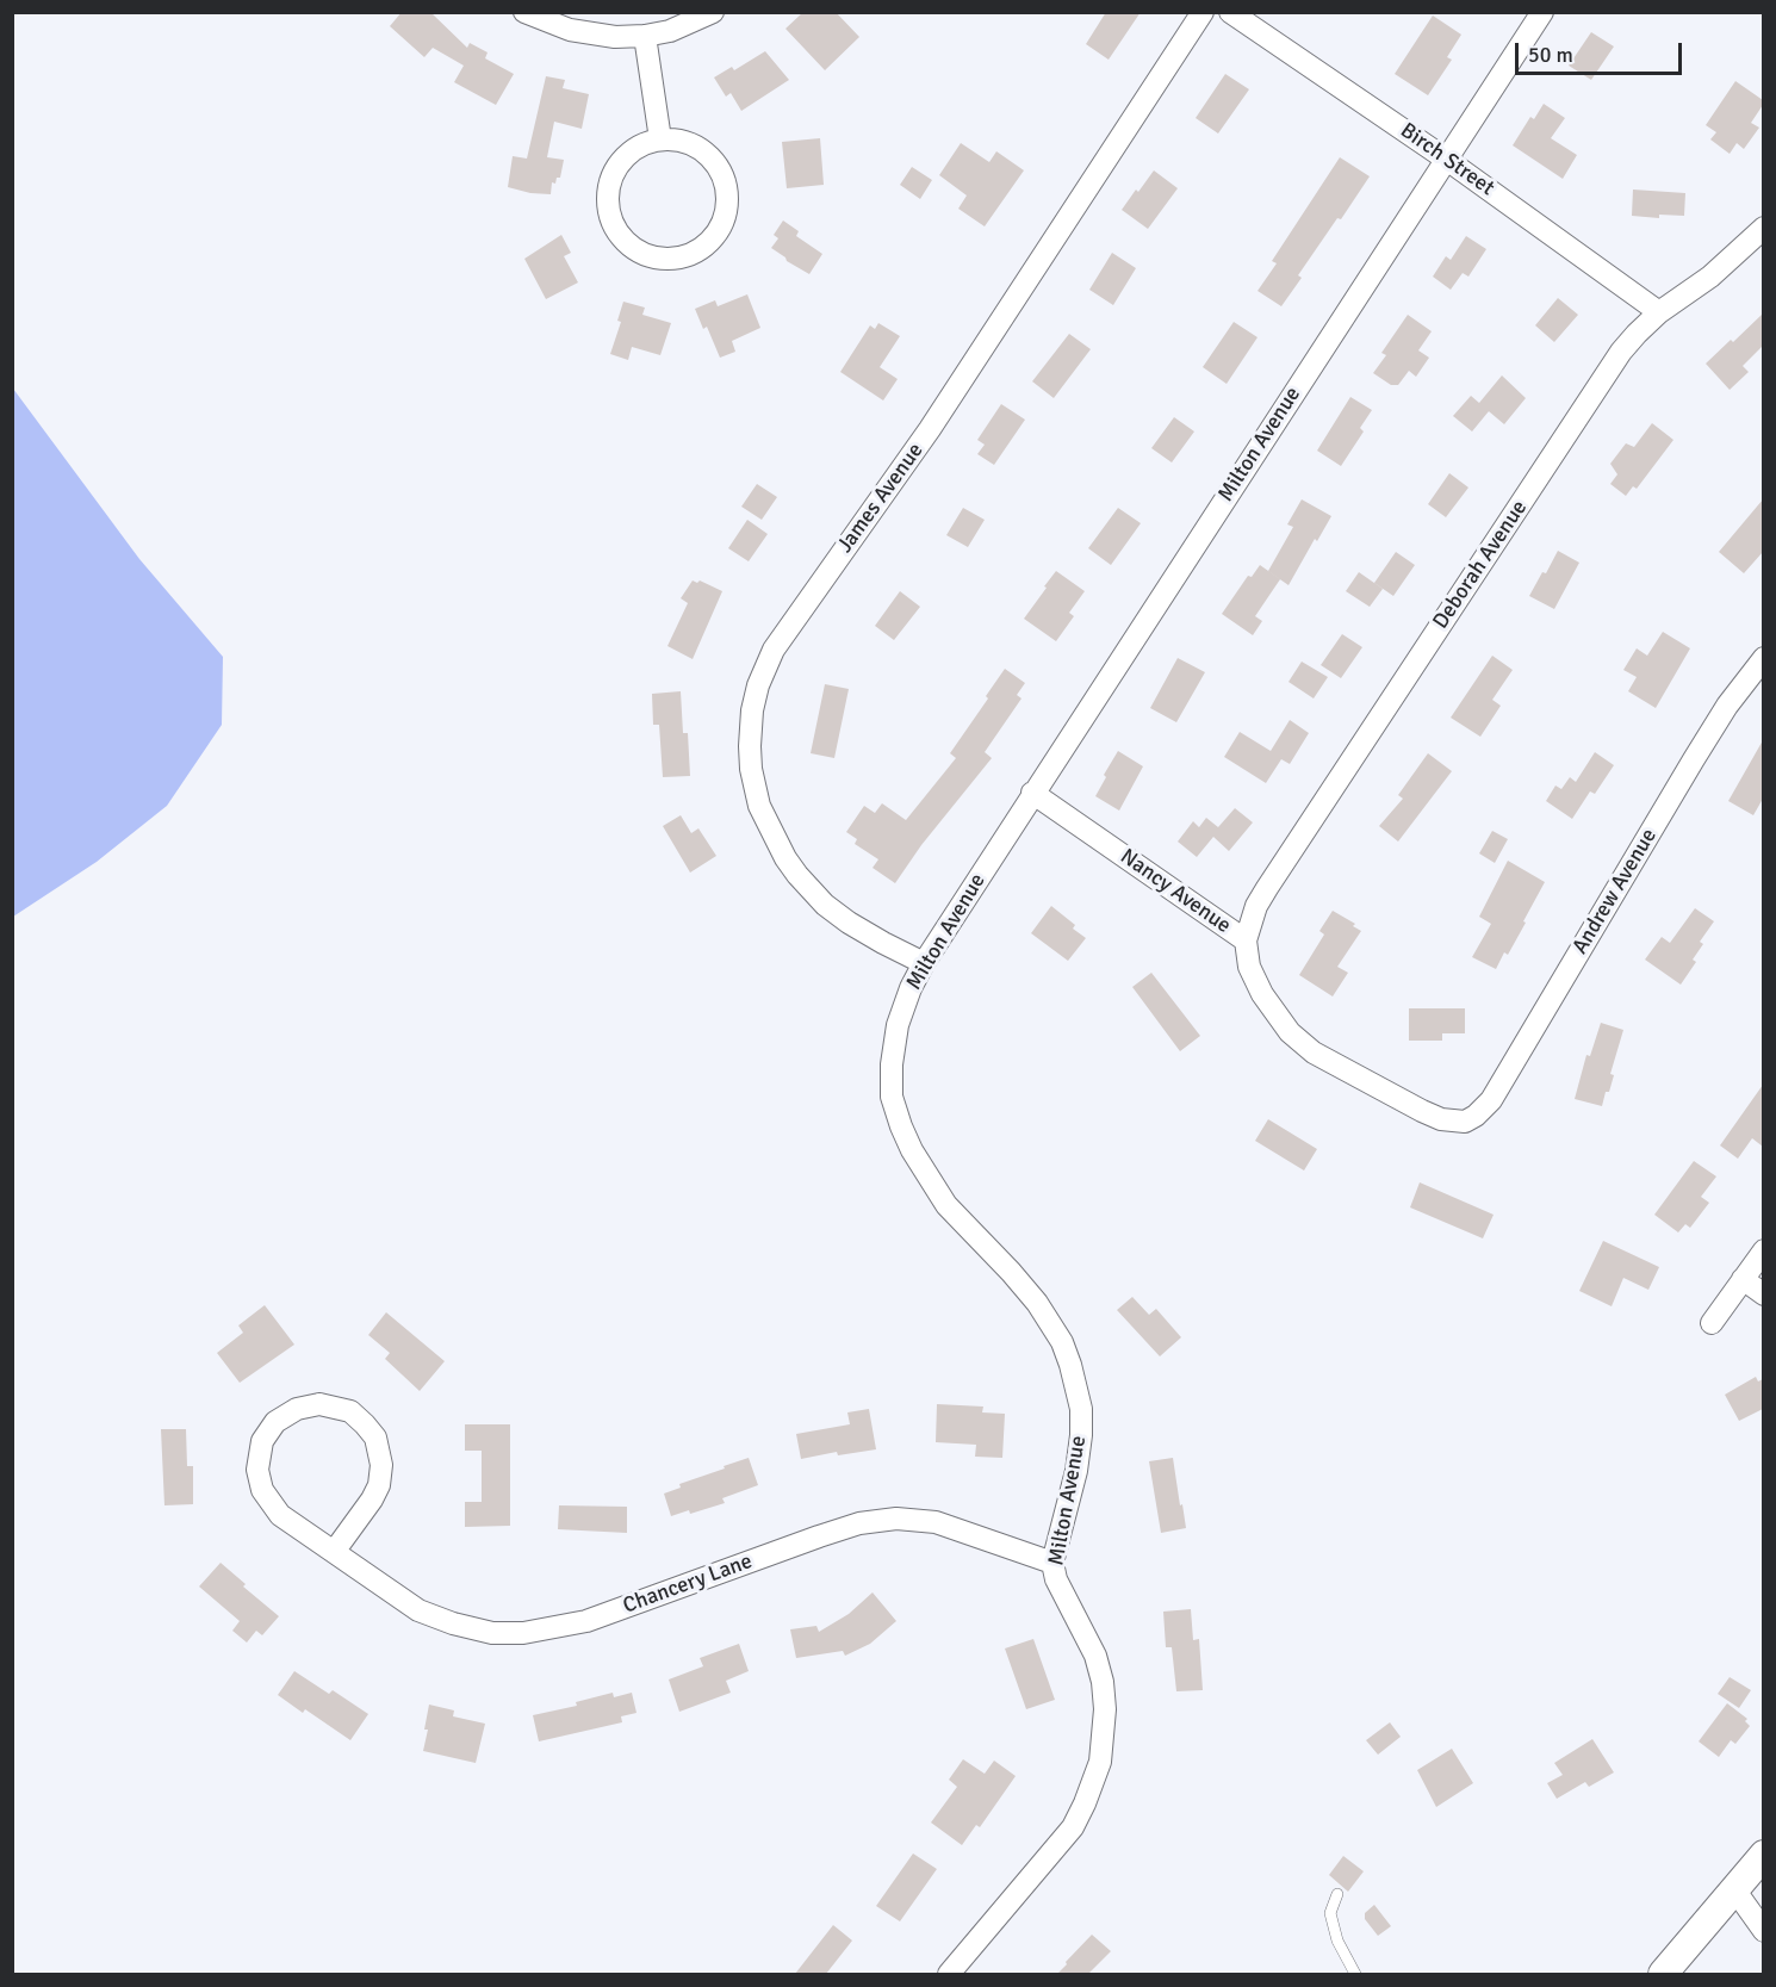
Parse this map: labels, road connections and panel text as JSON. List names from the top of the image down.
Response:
{
  "streets": {
    "street": [
      "Birch Street",
      "Milton Avenue",
      "James Avenue",
      "Deborah Avenue",
      "Nancy Avenue",
      "Andrew Avenue",
      "Chancery Lane"
    ]
  },
  "crossings": [
    ["Birch Street", "Milton Avenue"],
    ["Birch Street", "Deborah Avenue"],
    ["Milton Avenue", "James Avenue"],
    ["Milton Avenue", "Nancy Avenue"],
    ["Milton Avenue", "Chancery Lane"],
    ["Deborah Avenue", "Nancy Avenue"],
    ["Nancy Avenue", "Andrew Avenue"]
  ],
  "scale_bar": "50 m"
}
